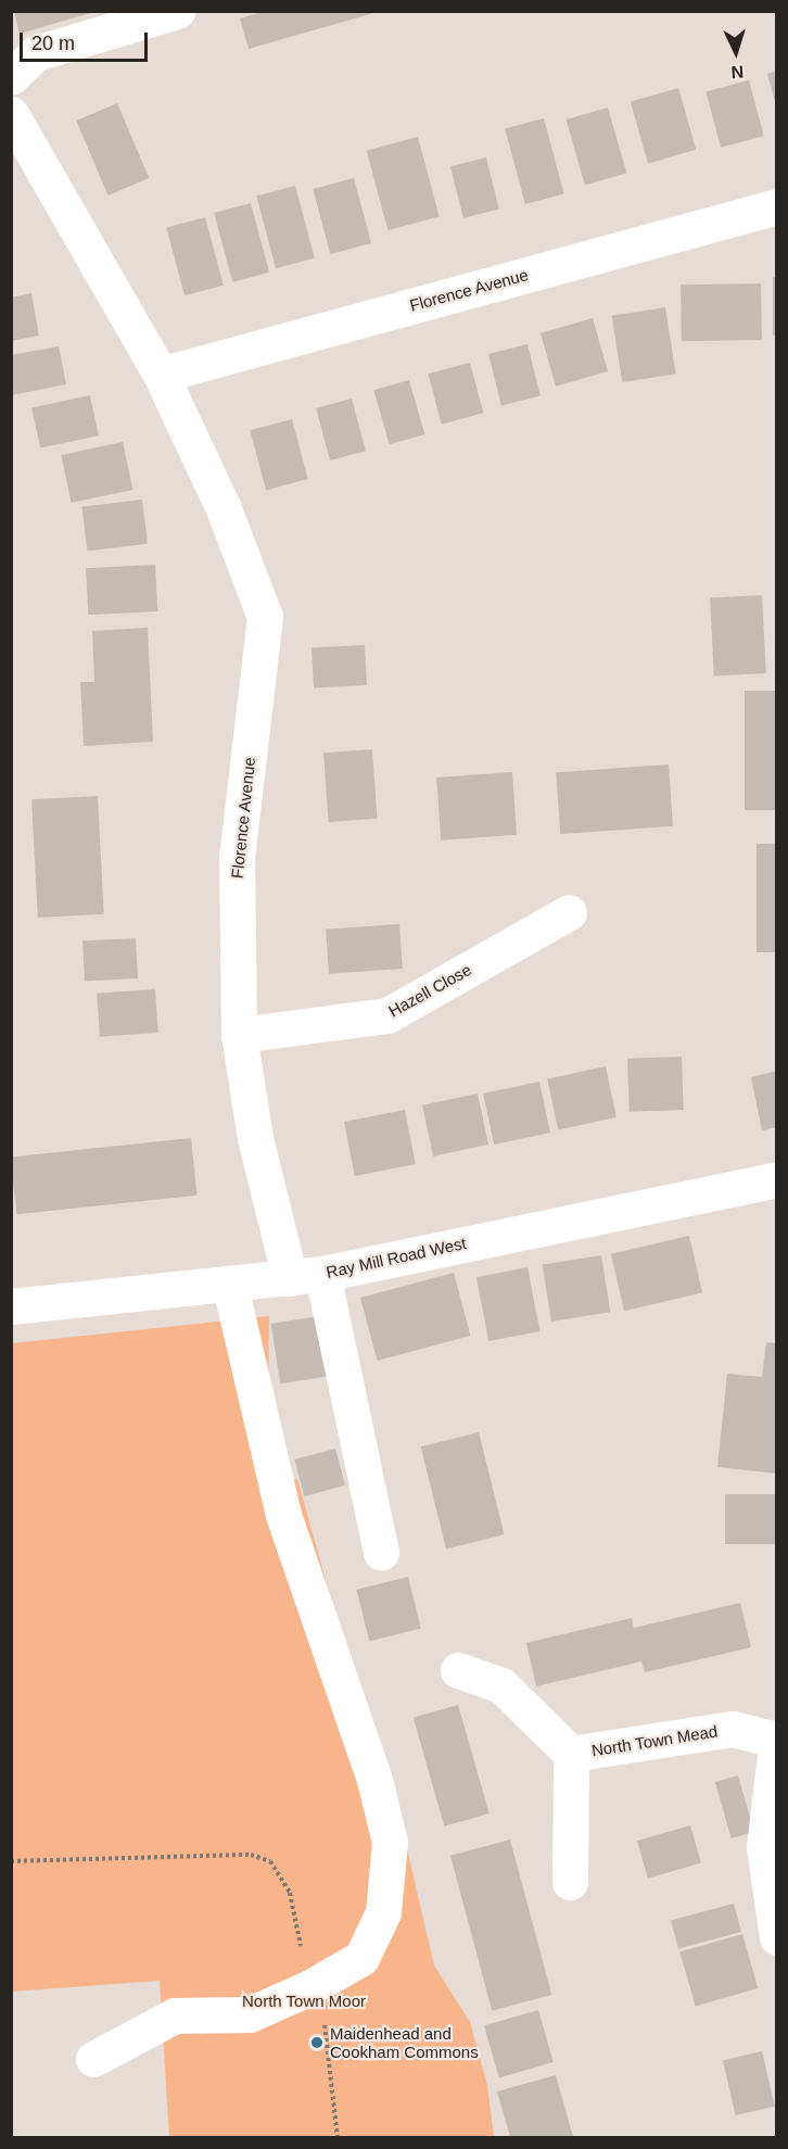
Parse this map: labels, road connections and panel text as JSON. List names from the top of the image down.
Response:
{
  "streets": {
    "street": [
      "Florence Avenue",
      "Hazell Close",
      "Ray Mill Road West",
      "North Town Mead"
    ]
  },
  "crossings": [
    ["Florence Avenue", "Hazell Close"],
    ["Florence Avenue", "Ray Mill Road West"]
  ],
  "parks": ["North Town Moor"],
  "places": ["Maidenhead and Cookham Commons"],
  "scale_bar": "20 m",
  "north": "bottom"
}
